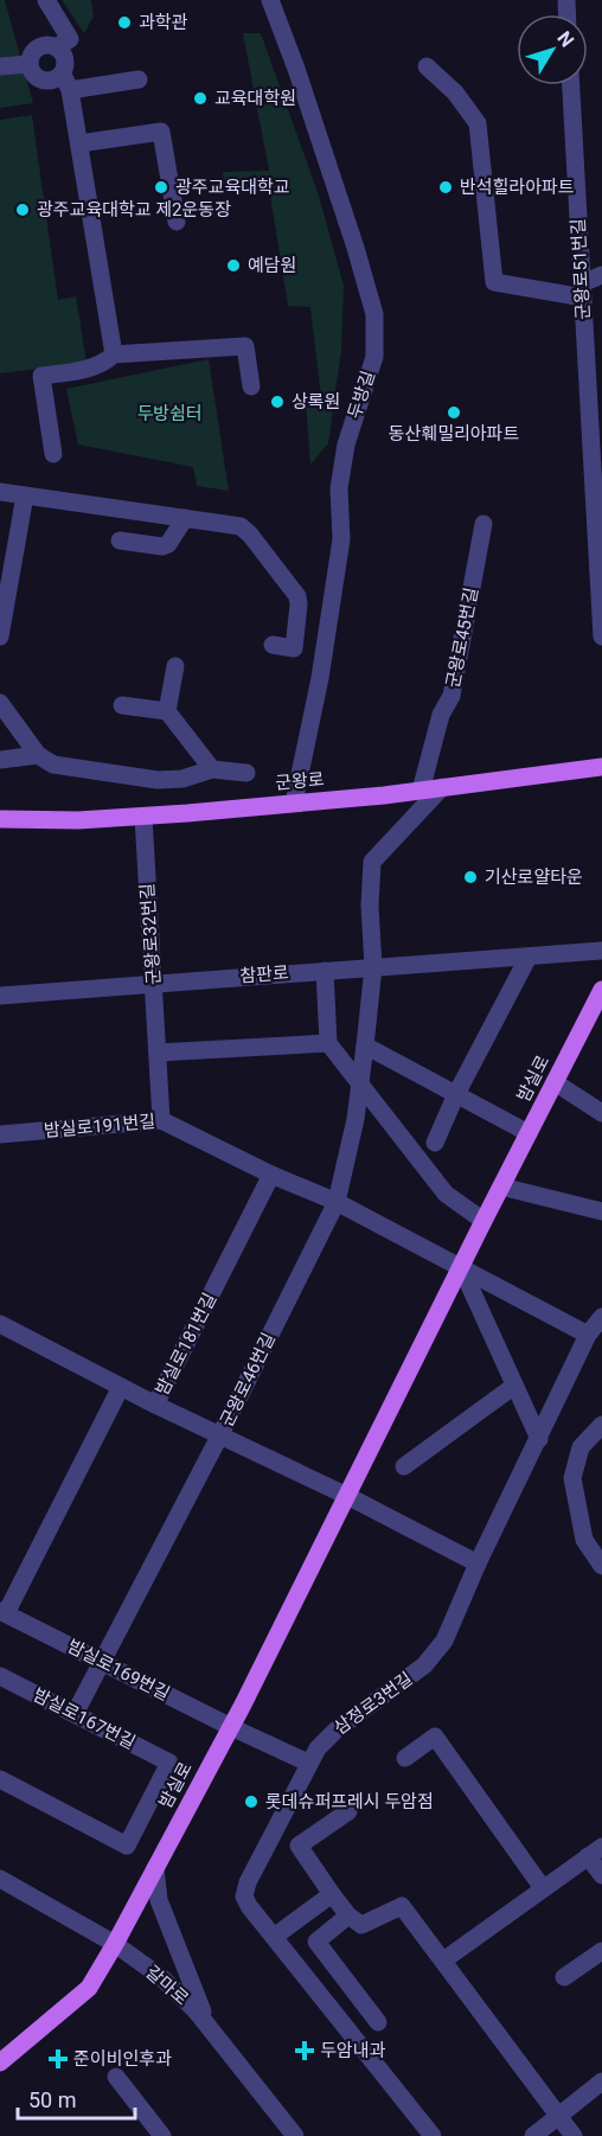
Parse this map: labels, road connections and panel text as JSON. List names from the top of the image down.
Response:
{
  "streets": {
    "main road": ["군왕로", "밤실로"],
    "street": [
      "군왕로51번길",
      "두방길",
      "군왕로45번길",
      "군왕로32번길",
      "참판로",
      "밤실로191번길",
      "밤실로181번길",
      "군왕로46번길",
      "밤실로169번길",
      "삼정로3번길",
      "밤실로167번길",
      "갈마로"
    ]
  },
  "crossings": [
    ["두방길", "군왕로"],
    ["군왕로45번길", "군왕로"],
    ["군왕로", "군왕로32번길"],
    ["군왕로", "군왕로46번길"],
    ["군왕로32번길", "참판로"],
    ["군왕로32번길", "밤실로191번길"],
    ["참판로", "군왕로46번길"],
    ["밤실로", "밤실로191번길"],
    ["밤실로", "밤실로181번길"],
    ["밤실로", "밤실로169번길"],
    ["밤실로", "갈마로"],
    ["밤실로191번길", "밤실로181번길"],
    ["밤실로191번길", "군왕로46번길"],
    ["밤실로181번길", "군왕로46번길"],
    ["밤실로181번길", "밤실로169번길"],
    ["군왕로46번길", "밤실로169번길"],
    ["군왕로46번길", "밤실로167번길"],
    ["밤실로169번길", "삼정로3번길"]
  ],
  "parks": ["두방쉼터"],
  "places": {
    "other": [
      "과학관",
      "교육대학원",
      "광주교육대학교",
      "반석힐라아파트",
      "광주교육대학교 제2운동장",
      "예담원",
      "상록원",
      "동산훼밀리아파트",
      "기산로얄타운",
      "롯데슈퍼프레시 두암점"
    ],
    "health": ["두암내과", "준이비인후과"]
  },
  "scale_bar": "50 m",
  "north": "top right"
}
